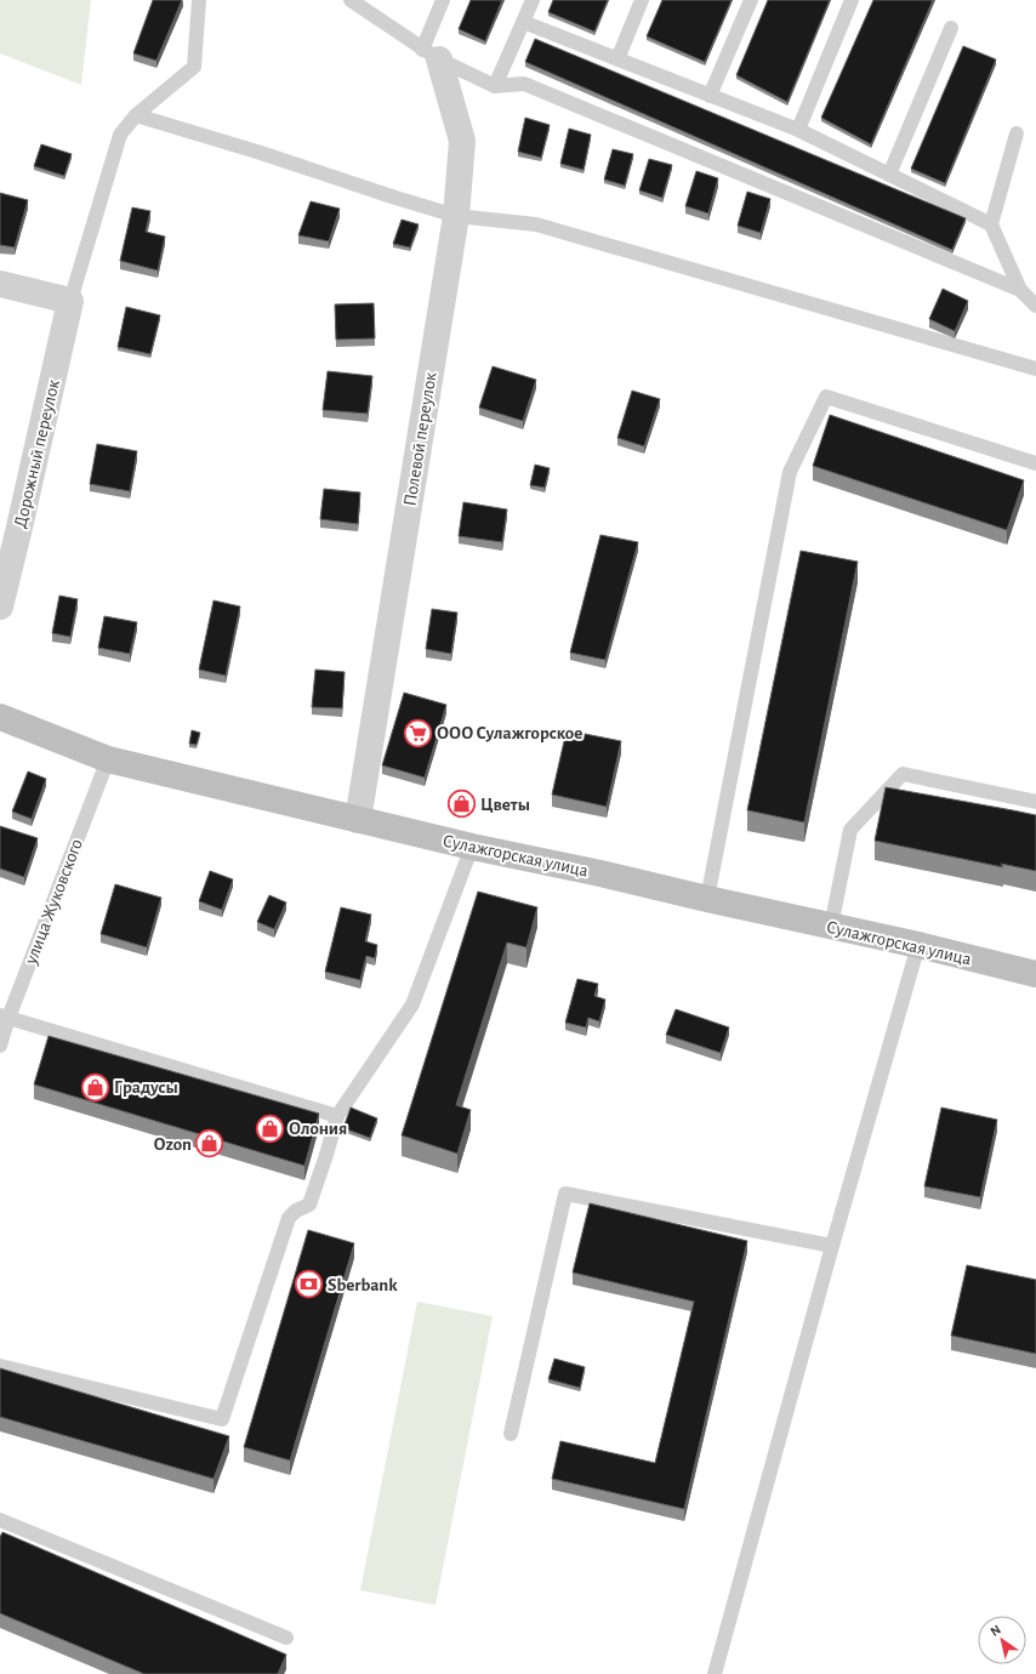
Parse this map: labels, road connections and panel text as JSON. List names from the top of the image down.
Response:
{
  "streets": {
    "main road": ["Сулажгорская улица"],
    "street": ["Полевой переулок", "Дорожный переулок"],
    "lane": ["улица Жуковского"]
  },
  "crossings": [
    ["Полевой переулок", "Сулажгорская улица"],
    ["Сулажгорская улица", "улица Жуковского"]
  ],
  "places": {
    "supermarket": ["ООО Сулажгорское"],
    "shop": [
      "Цветы",
      "Градусы",
      "Олония",
      "Ozon"
    ],
    "bank": ["Sberbank"]
  },
  "north": "top left"
}
